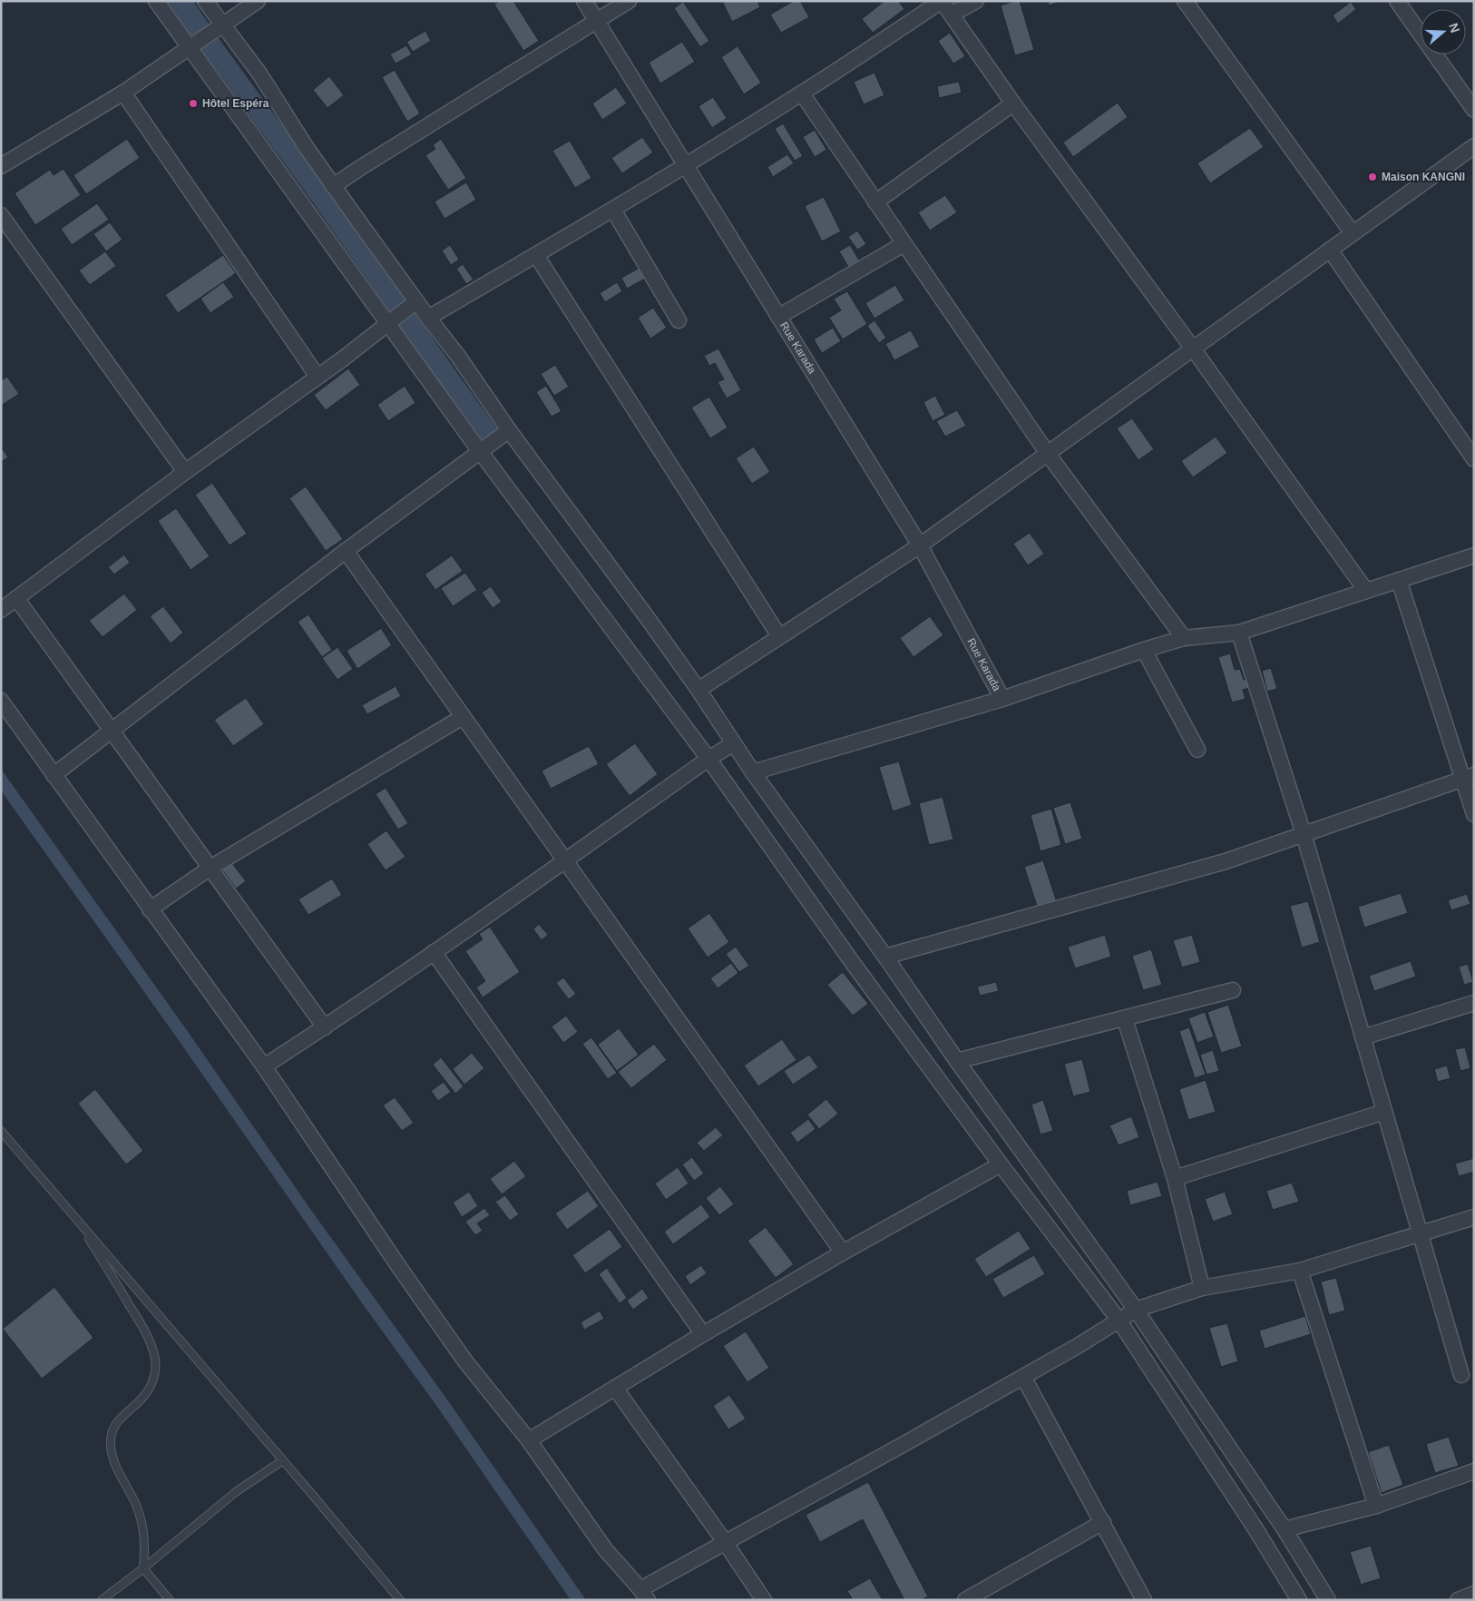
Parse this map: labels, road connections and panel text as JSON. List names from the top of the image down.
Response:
{
  "streets": {
    "street": ["Rue Karada"]
  },
  "places": ["Hôtel Espéra", "Maison KANGNI"],
  "north": "right"
}
